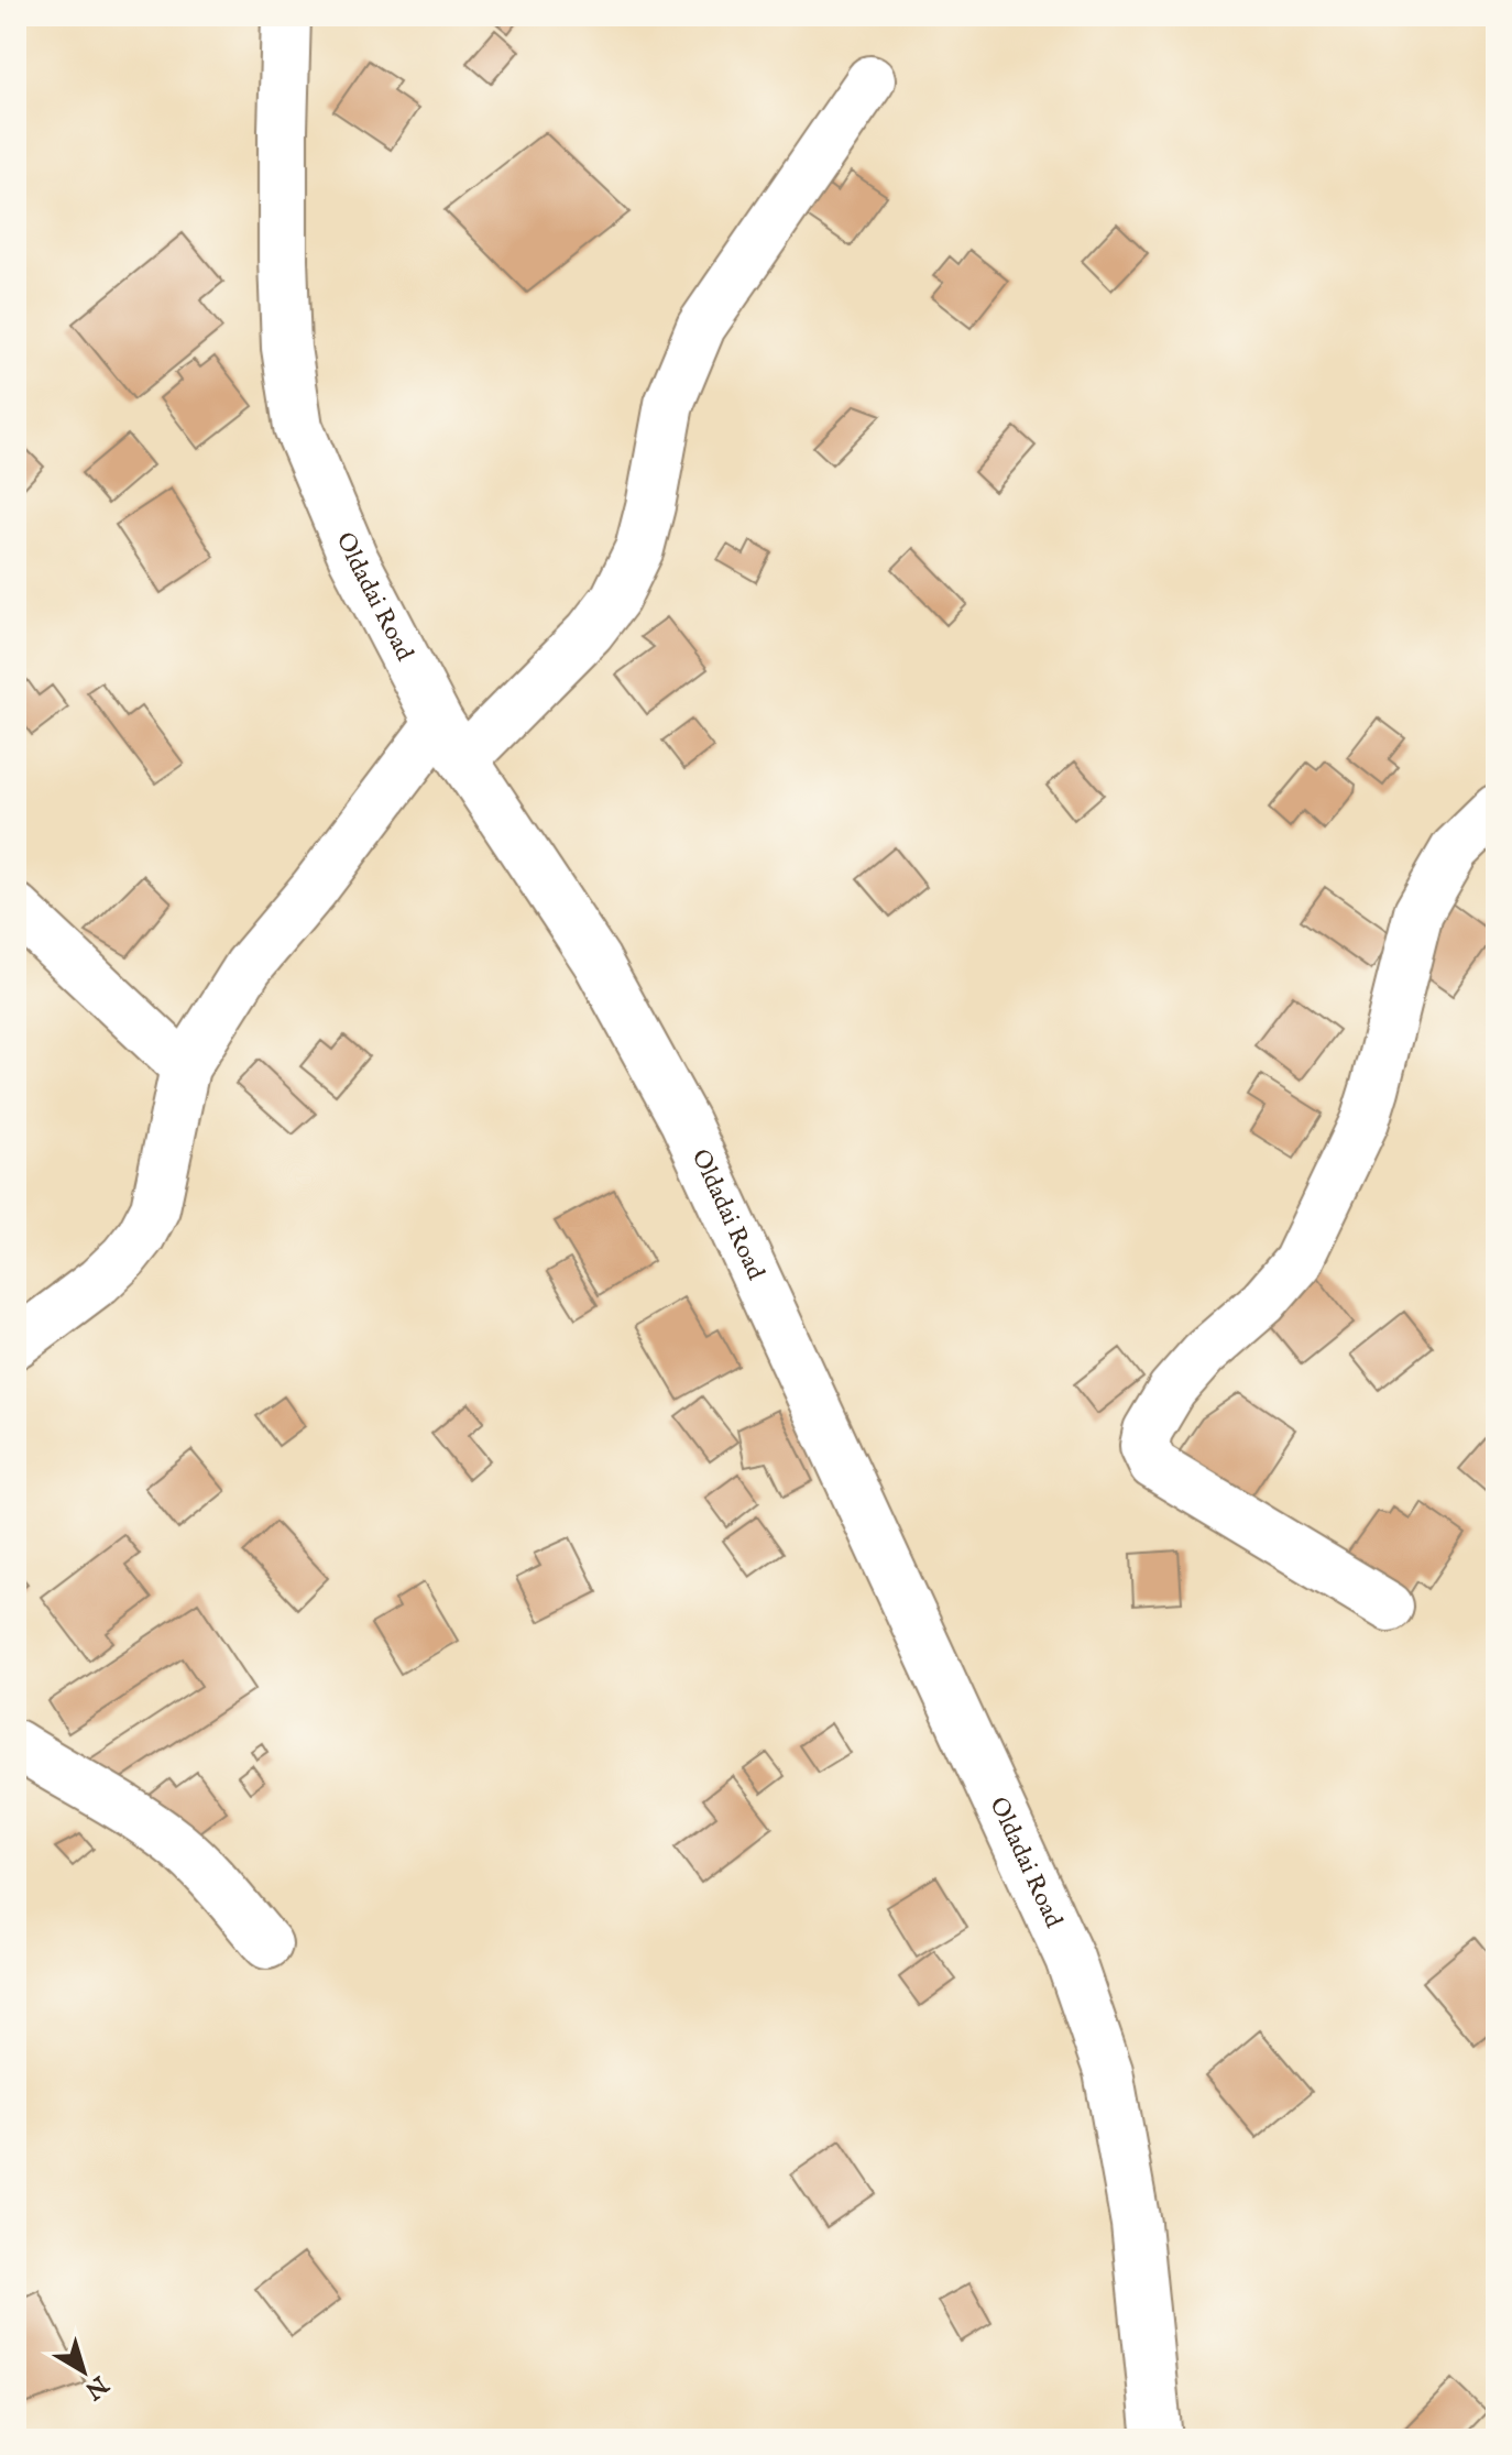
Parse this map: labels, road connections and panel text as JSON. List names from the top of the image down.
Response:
{
  "streets": {
    "street": ["Oldadai Road"]
  },
  "north": "bottom right"
}
